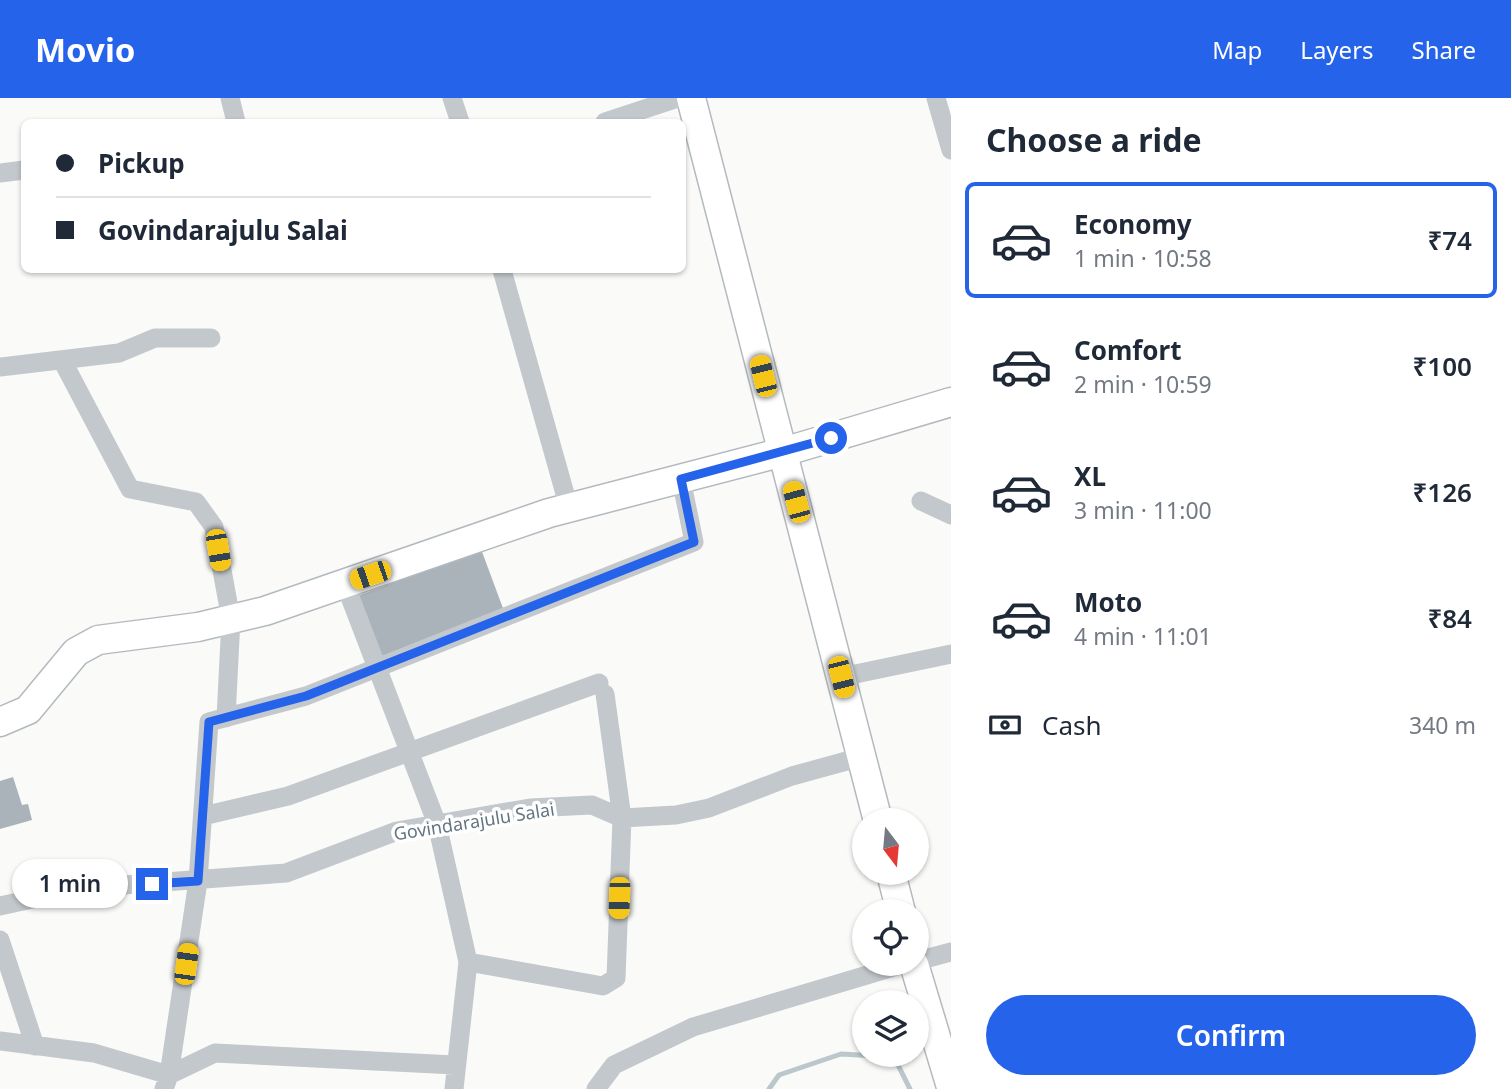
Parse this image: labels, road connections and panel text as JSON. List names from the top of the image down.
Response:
{
  "streets": {
    "street": ["Govindarajulu Salai"]
  },
  "north": "bottom",
  "page": {
    "header": "Movio",
    "nav": ["Map", "Layers", "Share"],
    "heading": "Choose a ride",
    "banner": ["Pickup", "Govindarajulu Salai"],
    "list": [
      {
        "name": "Economy",
        "note": "1 min · 10:58",
        "value": "₹74"
      },
      {
        "name": "Comfort",
        "note": "2 min · 10:59",
        "value": "₹100"
      },
      {
        "name": "XL",
        "note": "3 min · 11:00",
        "value": "₹126"
      },
      {
        "name": "Moto",
        "note": "4 min · 11:01",
        "value": "₹84"
      }
    ],
    "pay": ["Cash", "340 m"],
    "bubble": "1 min",
    "buttons": "Confirm"
  }
}
